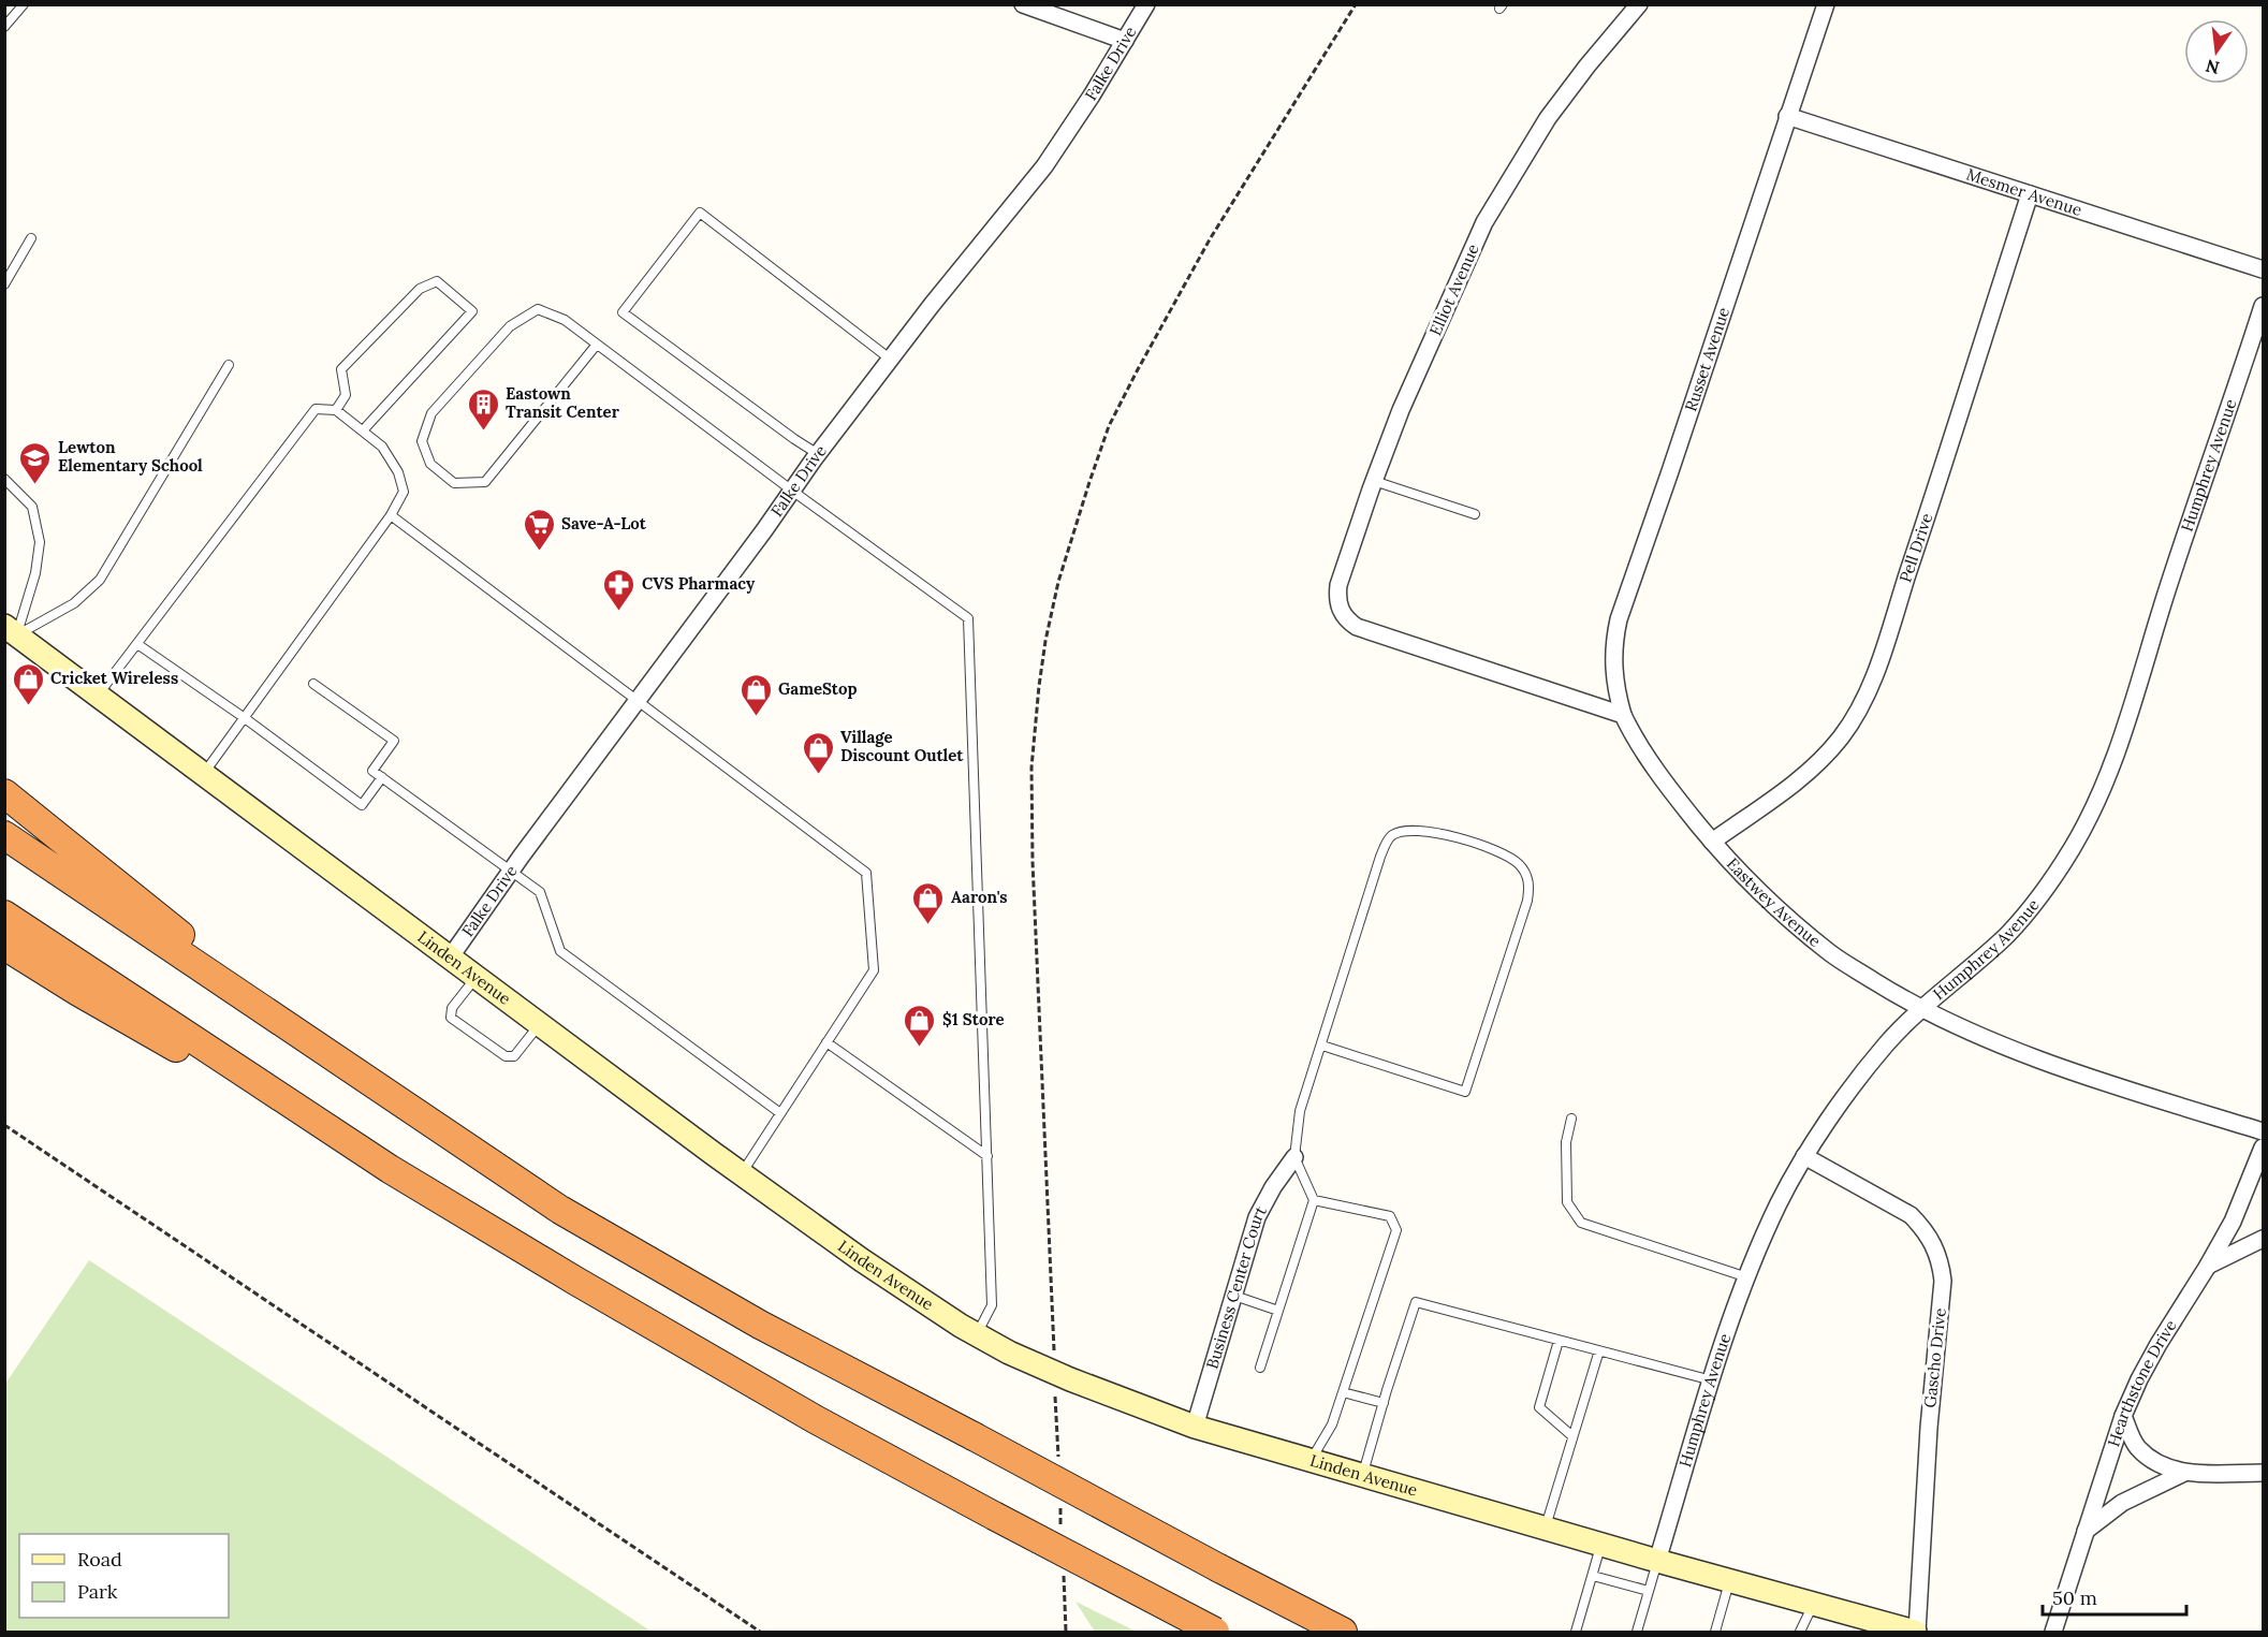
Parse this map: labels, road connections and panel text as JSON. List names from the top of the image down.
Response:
{
  "streets": {
    "main road": ["Linden Avenue"],
    "street": [
      "Falke Drive",
      "Mesmer Avenue",
      "Elliot Avenue",
      "Russet Avenue",
      "Humphrey Avenue",
      "Pell Drive",
      "Eastwey Avenue",
      "Business Center Court",
      "Gascho Drive",
      "Hearthstone Drive"
    ]
  },
  "crossings": [
    ["Falke Drive", "Linden Avenue"],
    ["Mesmer Avenue", "Russet Avenue"],
    ["Mesmer Avenue", "Pell Drive"],
    ["Elliot Avenue", "Russet Avenue"],
    ["Elliot Avenue", "Eastwey Avenue"],
    ["Russet Avenue", "Eastwey Avenue"],
    ["Humphrey Avenue", "Eastwey Avenue"],
    ["Humphrey Avenue", "Linden Avenue"],
    ["Humphrey Avenue", "Gascho Drive"],
    ["Pell Drive", "Eastwey Avenue"],
    ["Linden Avenue", "Business Center Court"],
    ["Linden Avenue", "Gascho Drive"]
  ],
  "places": {
    "building": ["Eastown Transit Center"],
    "school or university": ["Lewton Elementary School"],
    "supermarket": ["Save-A-Lot"],
    "pharmacy": ["CVS Pharmacy"],
    "shop": [
      "Cricket Wireless",
      "GameStop",
      "Village Discount Outlet",
      "Aaron's",
      "$1 Store"
    ]
  },
  "legend": ["Road", "Park"],
  "scale_bar": "50 m",
  "north": "bottom"
}
